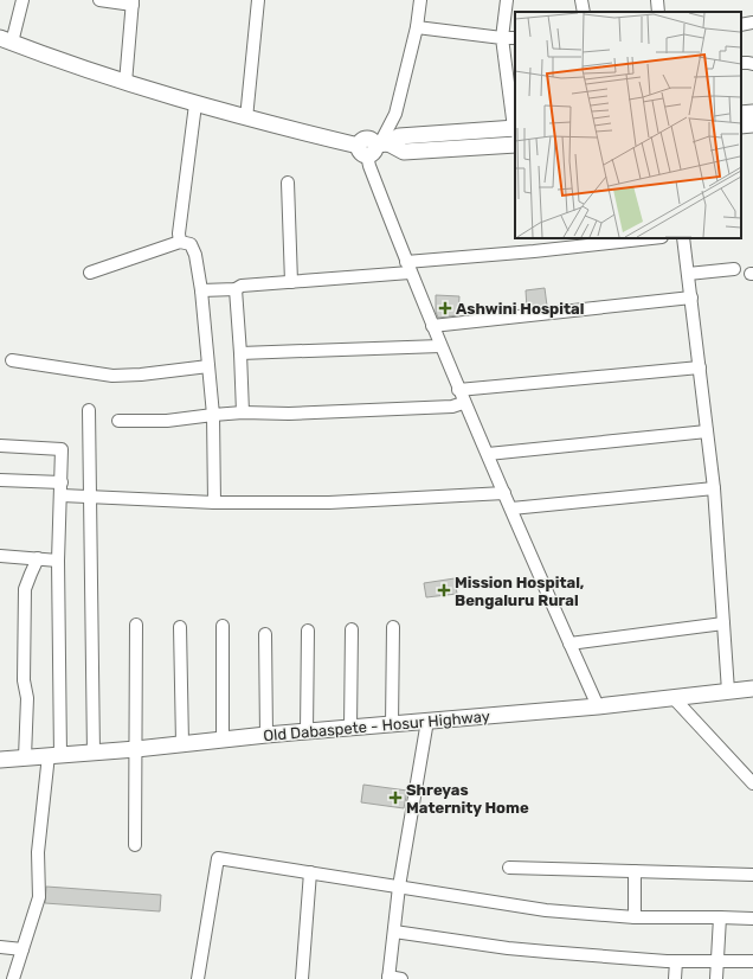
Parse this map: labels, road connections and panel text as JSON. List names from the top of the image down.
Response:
{
  "streets": {
    "main road": ["Old Dabaspete - Hosur Highway"]
  },
  "places": {
    "health": ["Ashwini Hospital", "Mission Hospital, Bengaluru Rural", "Shreyas Maternity Home"]
  }
}
